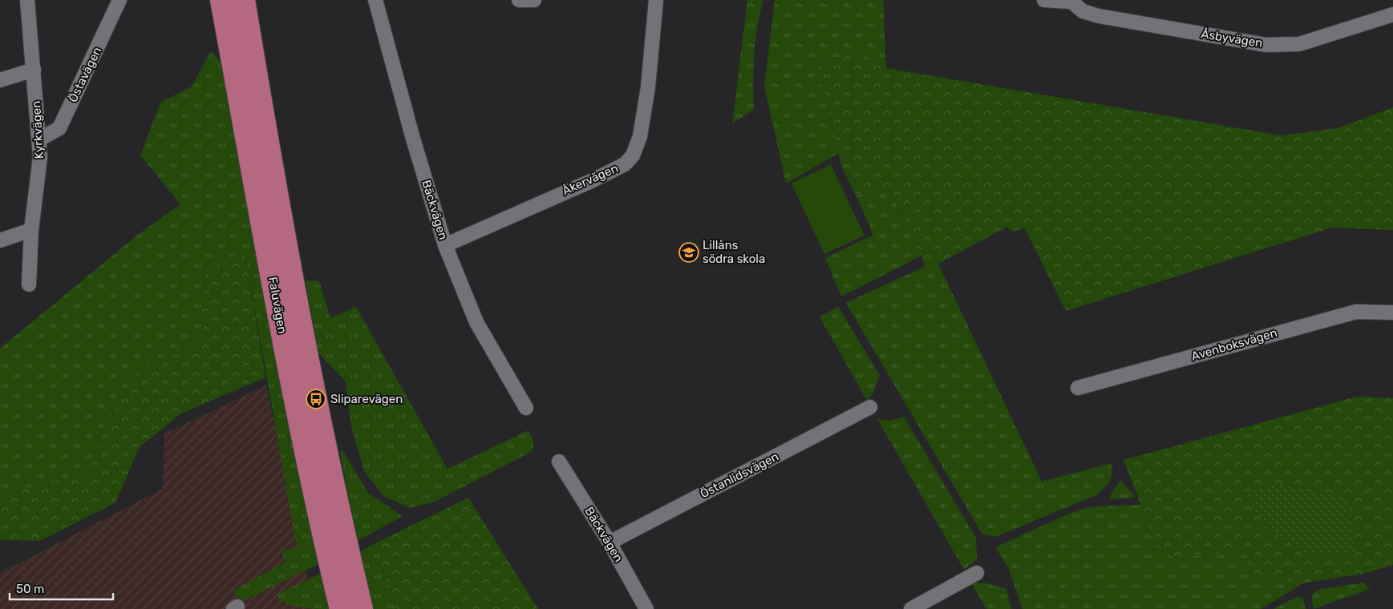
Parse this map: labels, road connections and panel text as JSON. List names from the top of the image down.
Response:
{
  "streets": {
    "highway": ["Faluvägen"],
    "street": [
      "Åsbyvägen",
      "Östavägen",
      "Kyrkvägen",
      "Åkervägen",
      "Bäckvägen",
      "Avenboksvägen",
      "Östanlidsvägen"
    ]
  },
  "crossings": [
    ["Östavägen", "Kyrkvägen"],
    ["Åkervägen", "Bäckvägen"],
    ["Bäckvägen", "Östanlidsvägen"]
  ],
  "places": {
    "school or university": ["Lillåns södra skola"],
    "bus stop": ["Sliparevägen"]
  },
  "scale_bar": "50 m"
}
